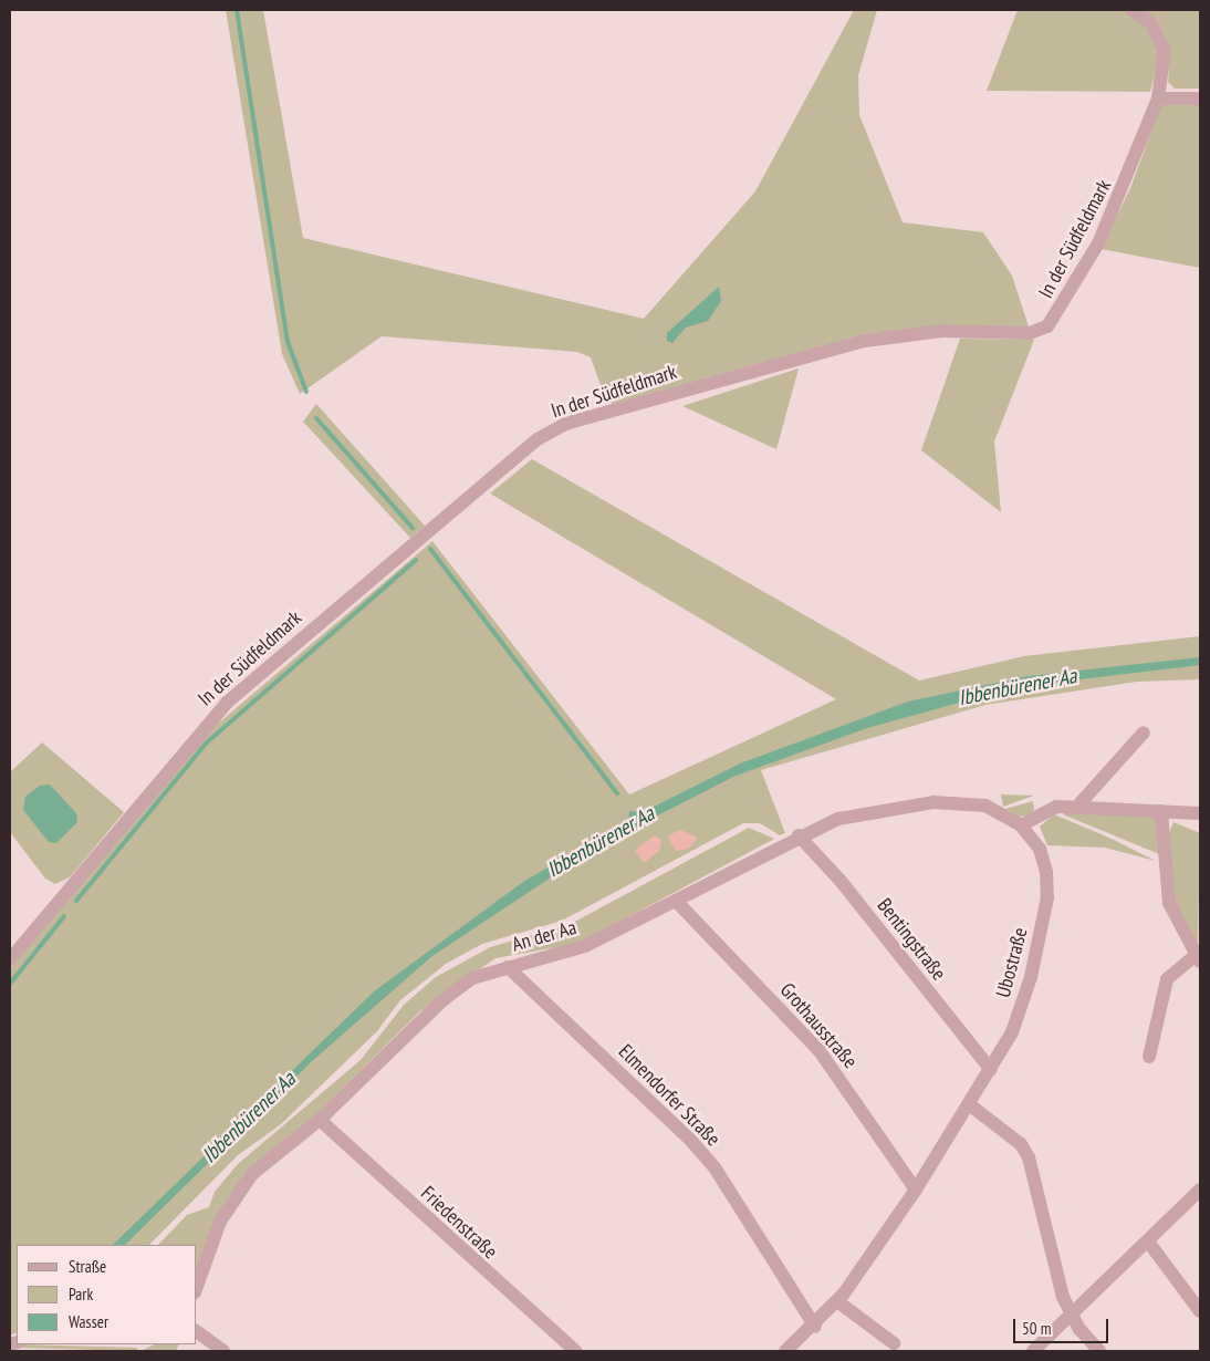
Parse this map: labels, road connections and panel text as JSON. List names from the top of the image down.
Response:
{
  "streets": {
    "street": [
      "In der Südfeldmark",
      "An der Aa",
      "Bentingstraße",
      "Ubostraße",
      "Grothausstraße",
      "Elmendorfer Straße",
      "Friedenstraße"
    ]
  },
  "crossings": [
    ["An der Aa", "Bentingstraße"],
    ["An der Aa", "Ubostraße"],
    ["An der Aa", "Grothausstraße"],
    ["An der Aa", "Elmendorfer Straße"],
    ["An der Aa", "Friedenstraße"],
    ["Bentingstraße", "Ubostraße"],
    ["Ubostraße", "Grothausstraße"],
    ["Ubostraße", "Elmendorfer Straße"]
  ],
  "water": ["Ibbenbürener Aa"],
  "legend": ["Straße", "Park", "Wasser"],
  "scale_bar": "50 m"
}
